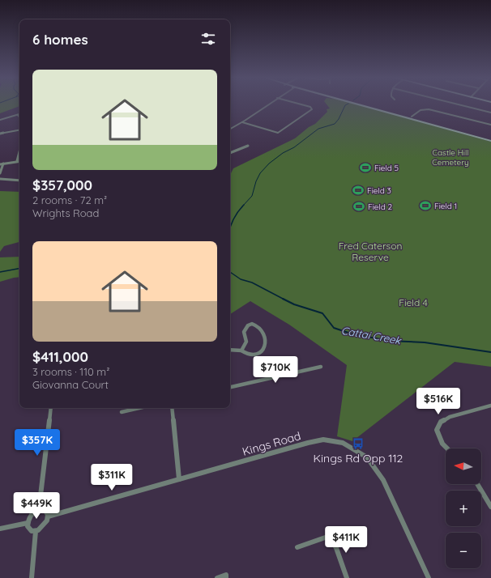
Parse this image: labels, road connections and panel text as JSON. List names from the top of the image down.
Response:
{
  "streets": {
    "street": ["Kings Road"]
  },
  "water": ["Cattai Creek"],
  "parks": ["Castle Hill Cemetery", "Fred Caterson Reserve", "Field 4"],
  "places": {
    "sports": [
      "Field 5",
      "Field 3",
      "Field 1",
      "Field 2"
    ],
    "bus stop": ["Kings Rd Opp 112"]
  },
  "north": "left",
  "page": {
    "heading": "6 homes",
    "list": [
      {
        "name": "$357,000",
        "note": "2 rooms · 72 m² · Wrights Road"
      },
      {
        "name": "$411,000",
        "note": "3 rooms · 110 m² · Giovanna Court"
      }
    ],
    "price": [
      "$710K",
      "$516K",
      "$357K",
      "$311K",
      "$449K",
      "$411K"
    ],
    "map_buttons": ["+", "−"]
  }
}
